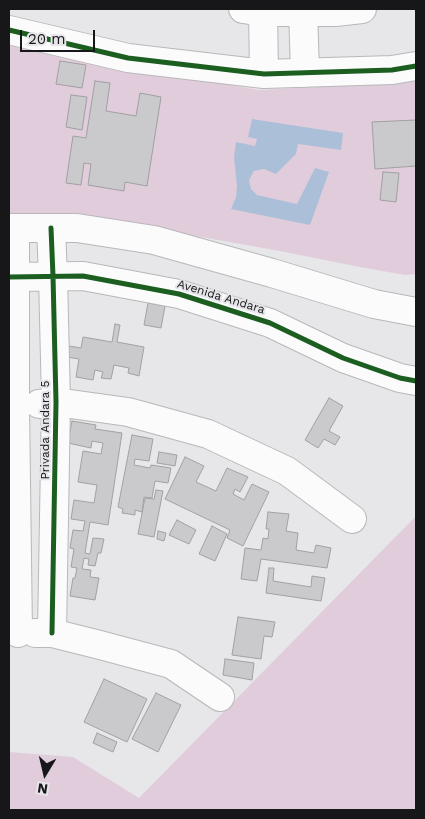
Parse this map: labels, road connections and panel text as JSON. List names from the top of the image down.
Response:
{
  "streets": {
    "street": ["Avenida Andara", "Privada Andara 5"]
  },
  "crossings": [
    ["Avenida Andara", "Privada Andara 5"]
  ],
  "scale_bar": "20 m",
  "north": "bottom"
}
